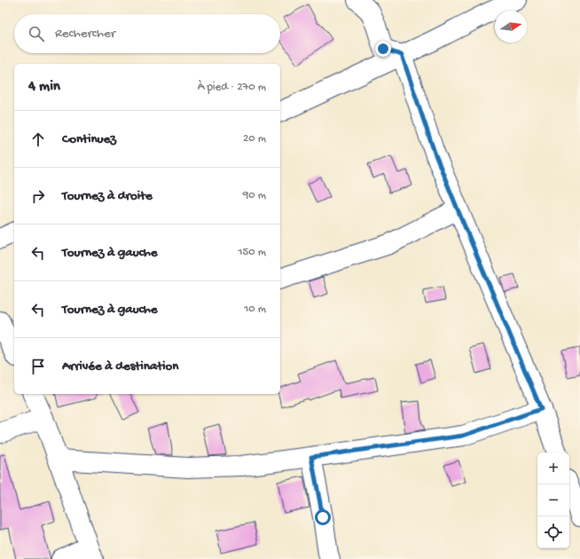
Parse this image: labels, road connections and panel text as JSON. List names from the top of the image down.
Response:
{
  "north": "right",
  "page": {
    "search": "Rechercher",
    "heading": ["4 min", "À pied · 270 m"],
    "list": [
      ["Continuez", "20 m"],
      ["Tournez à droite", "90 m"],
      ["Tournez à gauche", "150 m"],
      ["Tournez à gauche", "10 m"],
      "Arrivée à destination"
    ],
    "map_buttons": ["+", "−"]
  }
}
